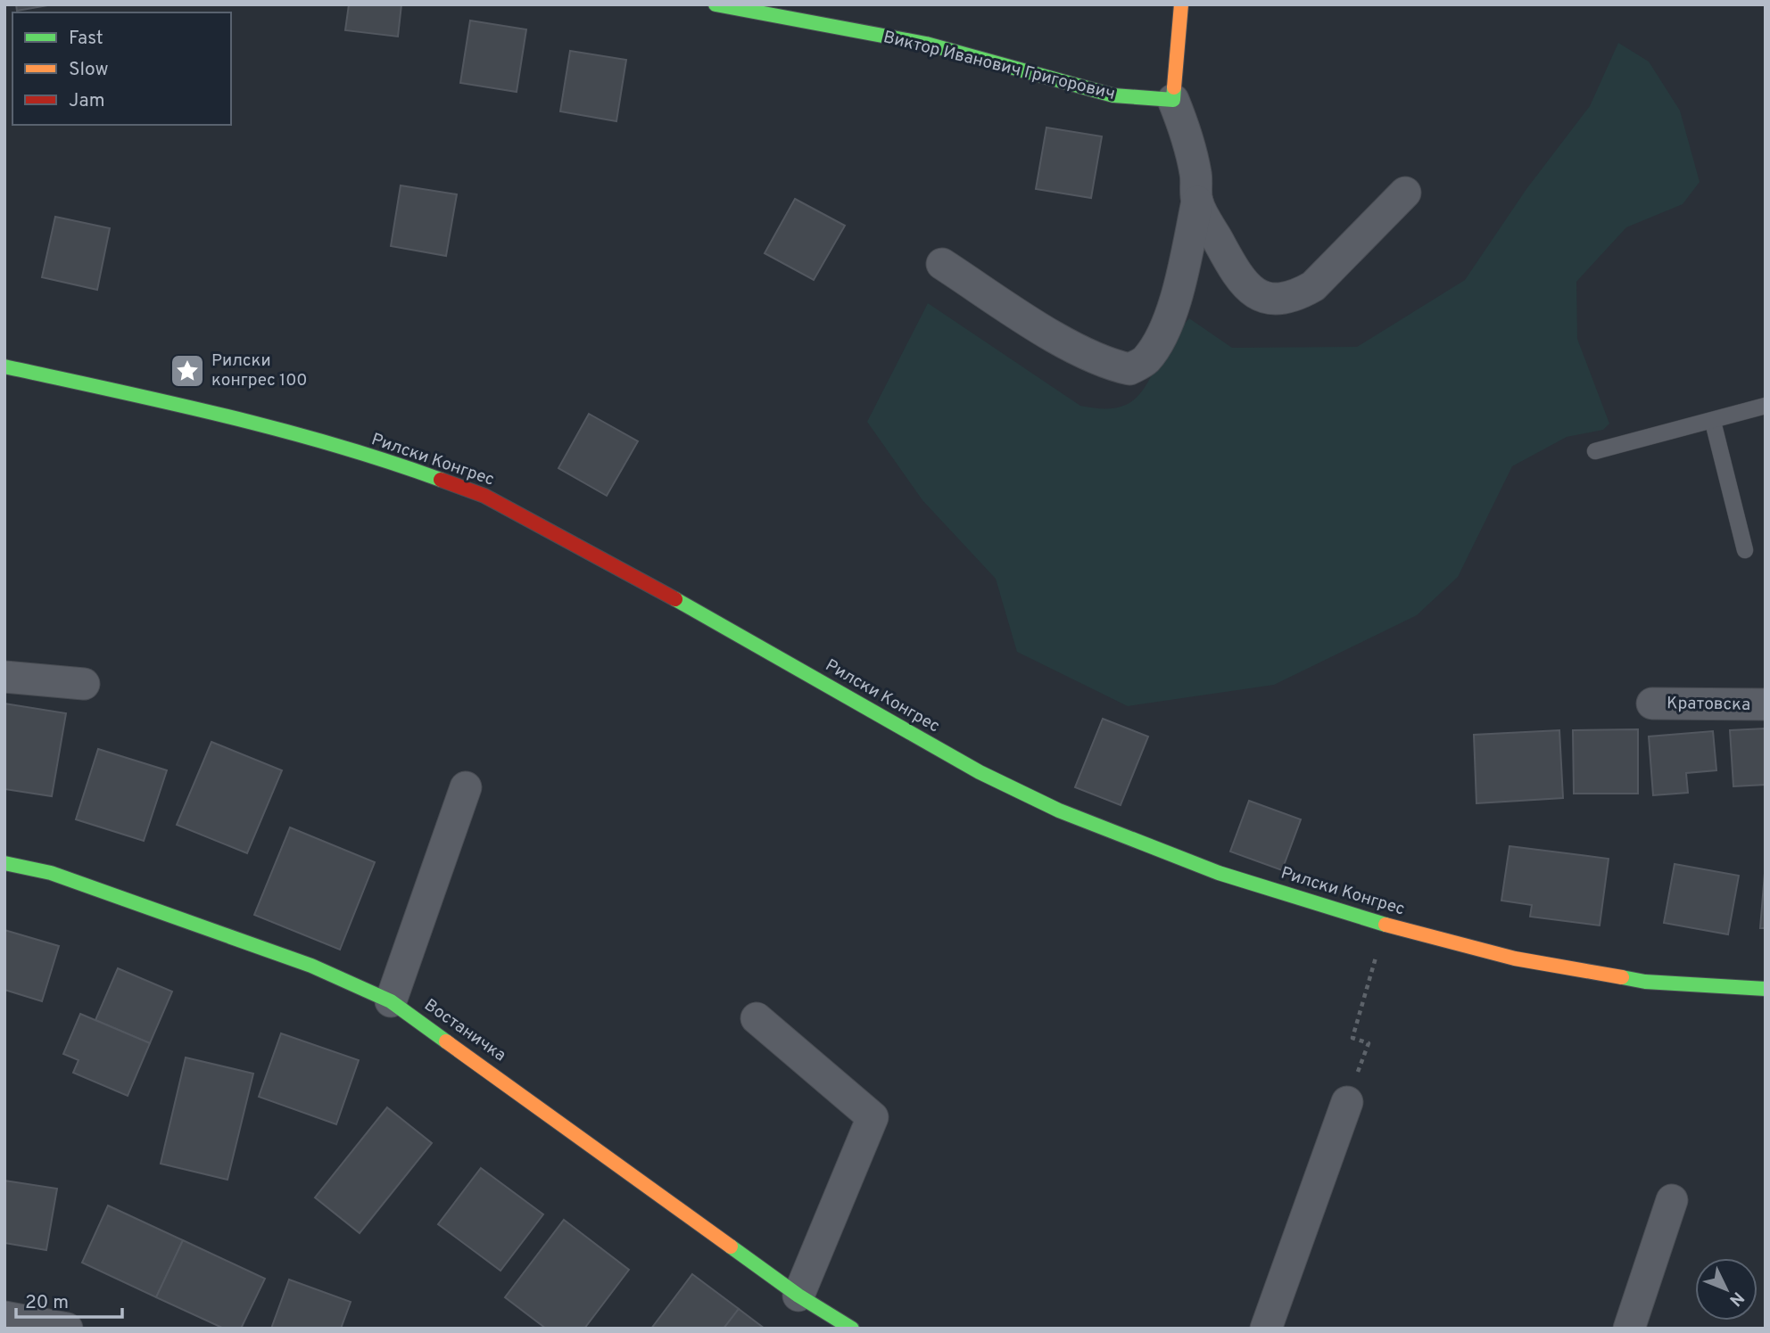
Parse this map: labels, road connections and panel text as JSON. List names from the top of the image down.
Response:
{
  "streets": {
    "street": [
      "Виктор Иванович Григорович",
      "Рилски Конгрес",
      "Кратовска",
      "Востаничка"
    ]
  },
  "places": {
    "place": ["Рилски конгрес 100"]
  },
  "legend": ["Fast", "Slow", "Jam"],
  "scale_bar": "20 m",
  "north": "bottom right"
}
